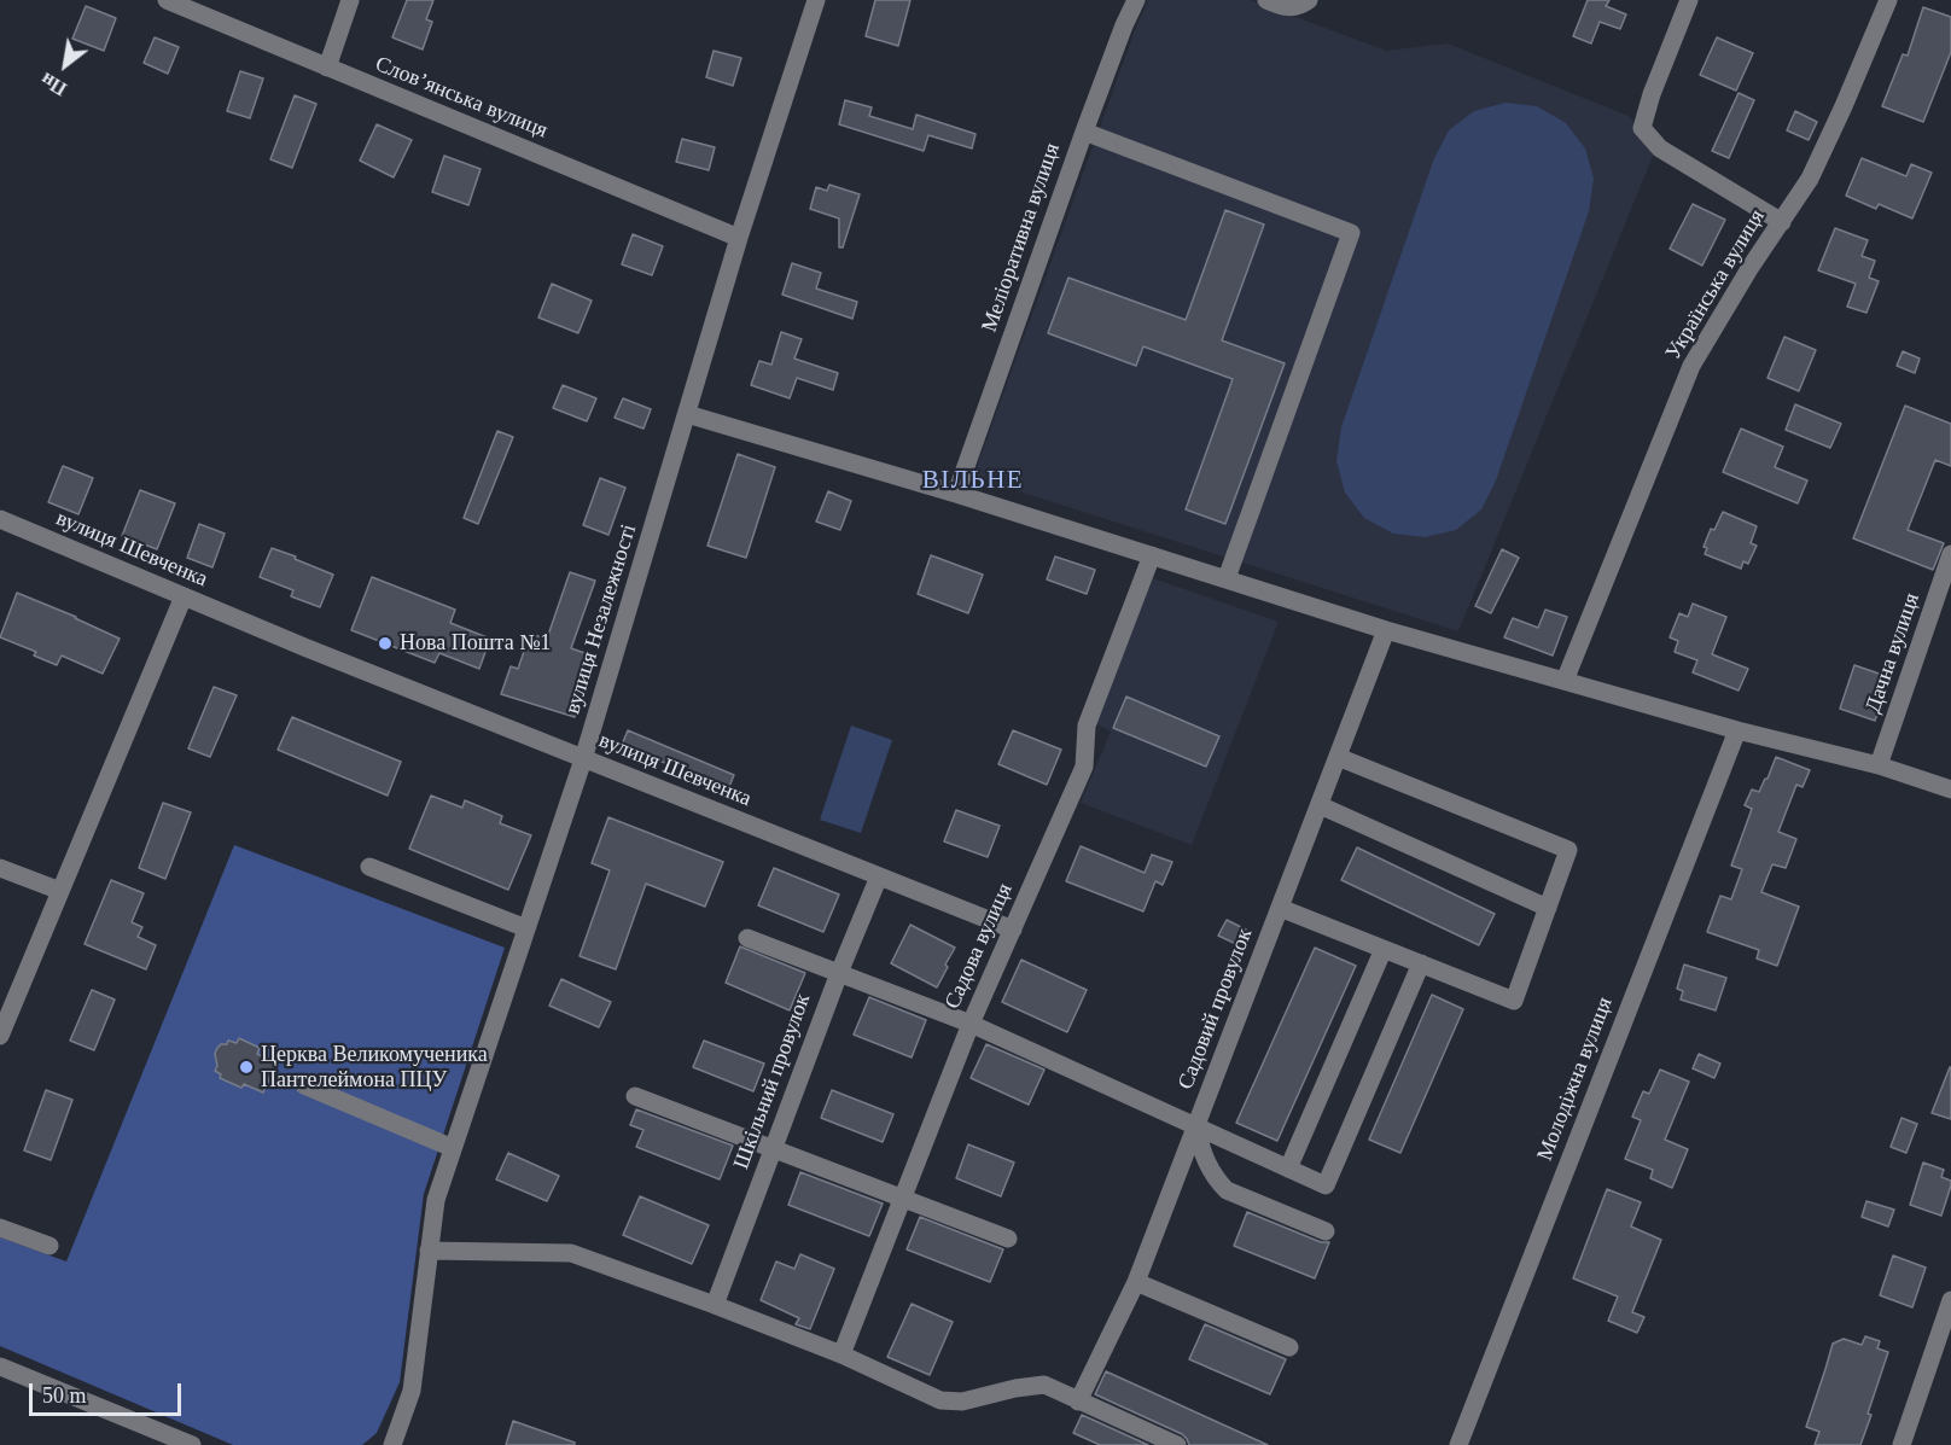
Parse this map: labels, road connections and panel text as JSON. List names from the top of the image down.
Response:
{
  "streets": {
    "street": [
      "Словʼянська вулиця",
      "Меліоративна вулиця",
      "Українська вулиця",
      "вулиця Шевченка",
      "вулиця Незалежності",
      "Дачна вулиця",
      "Садова вулиця",
      "Садовий провулок",
      "Молодіжна вулиця",
      "Шкільний провулок"
    ]
  },
  "crossings": [
    ["Словʼянська вулиця", "вулиця Незалежності"],
    ["вулиця Шевченка", "вулиця Незалежності"],
    ["вулиця Шевченка", "Садова вулиця"],
    ["вулиця Шевченка", "Шкільний провулок"]
  ],
  "districts": ["ВІЛЬНЕ"],
  "places": ["Нова Пошта №1", "Церква Великомученика Пантелеймона ПЦУ"],
  "scale_bar": "50 m",
  "north": "bottom left"
}
